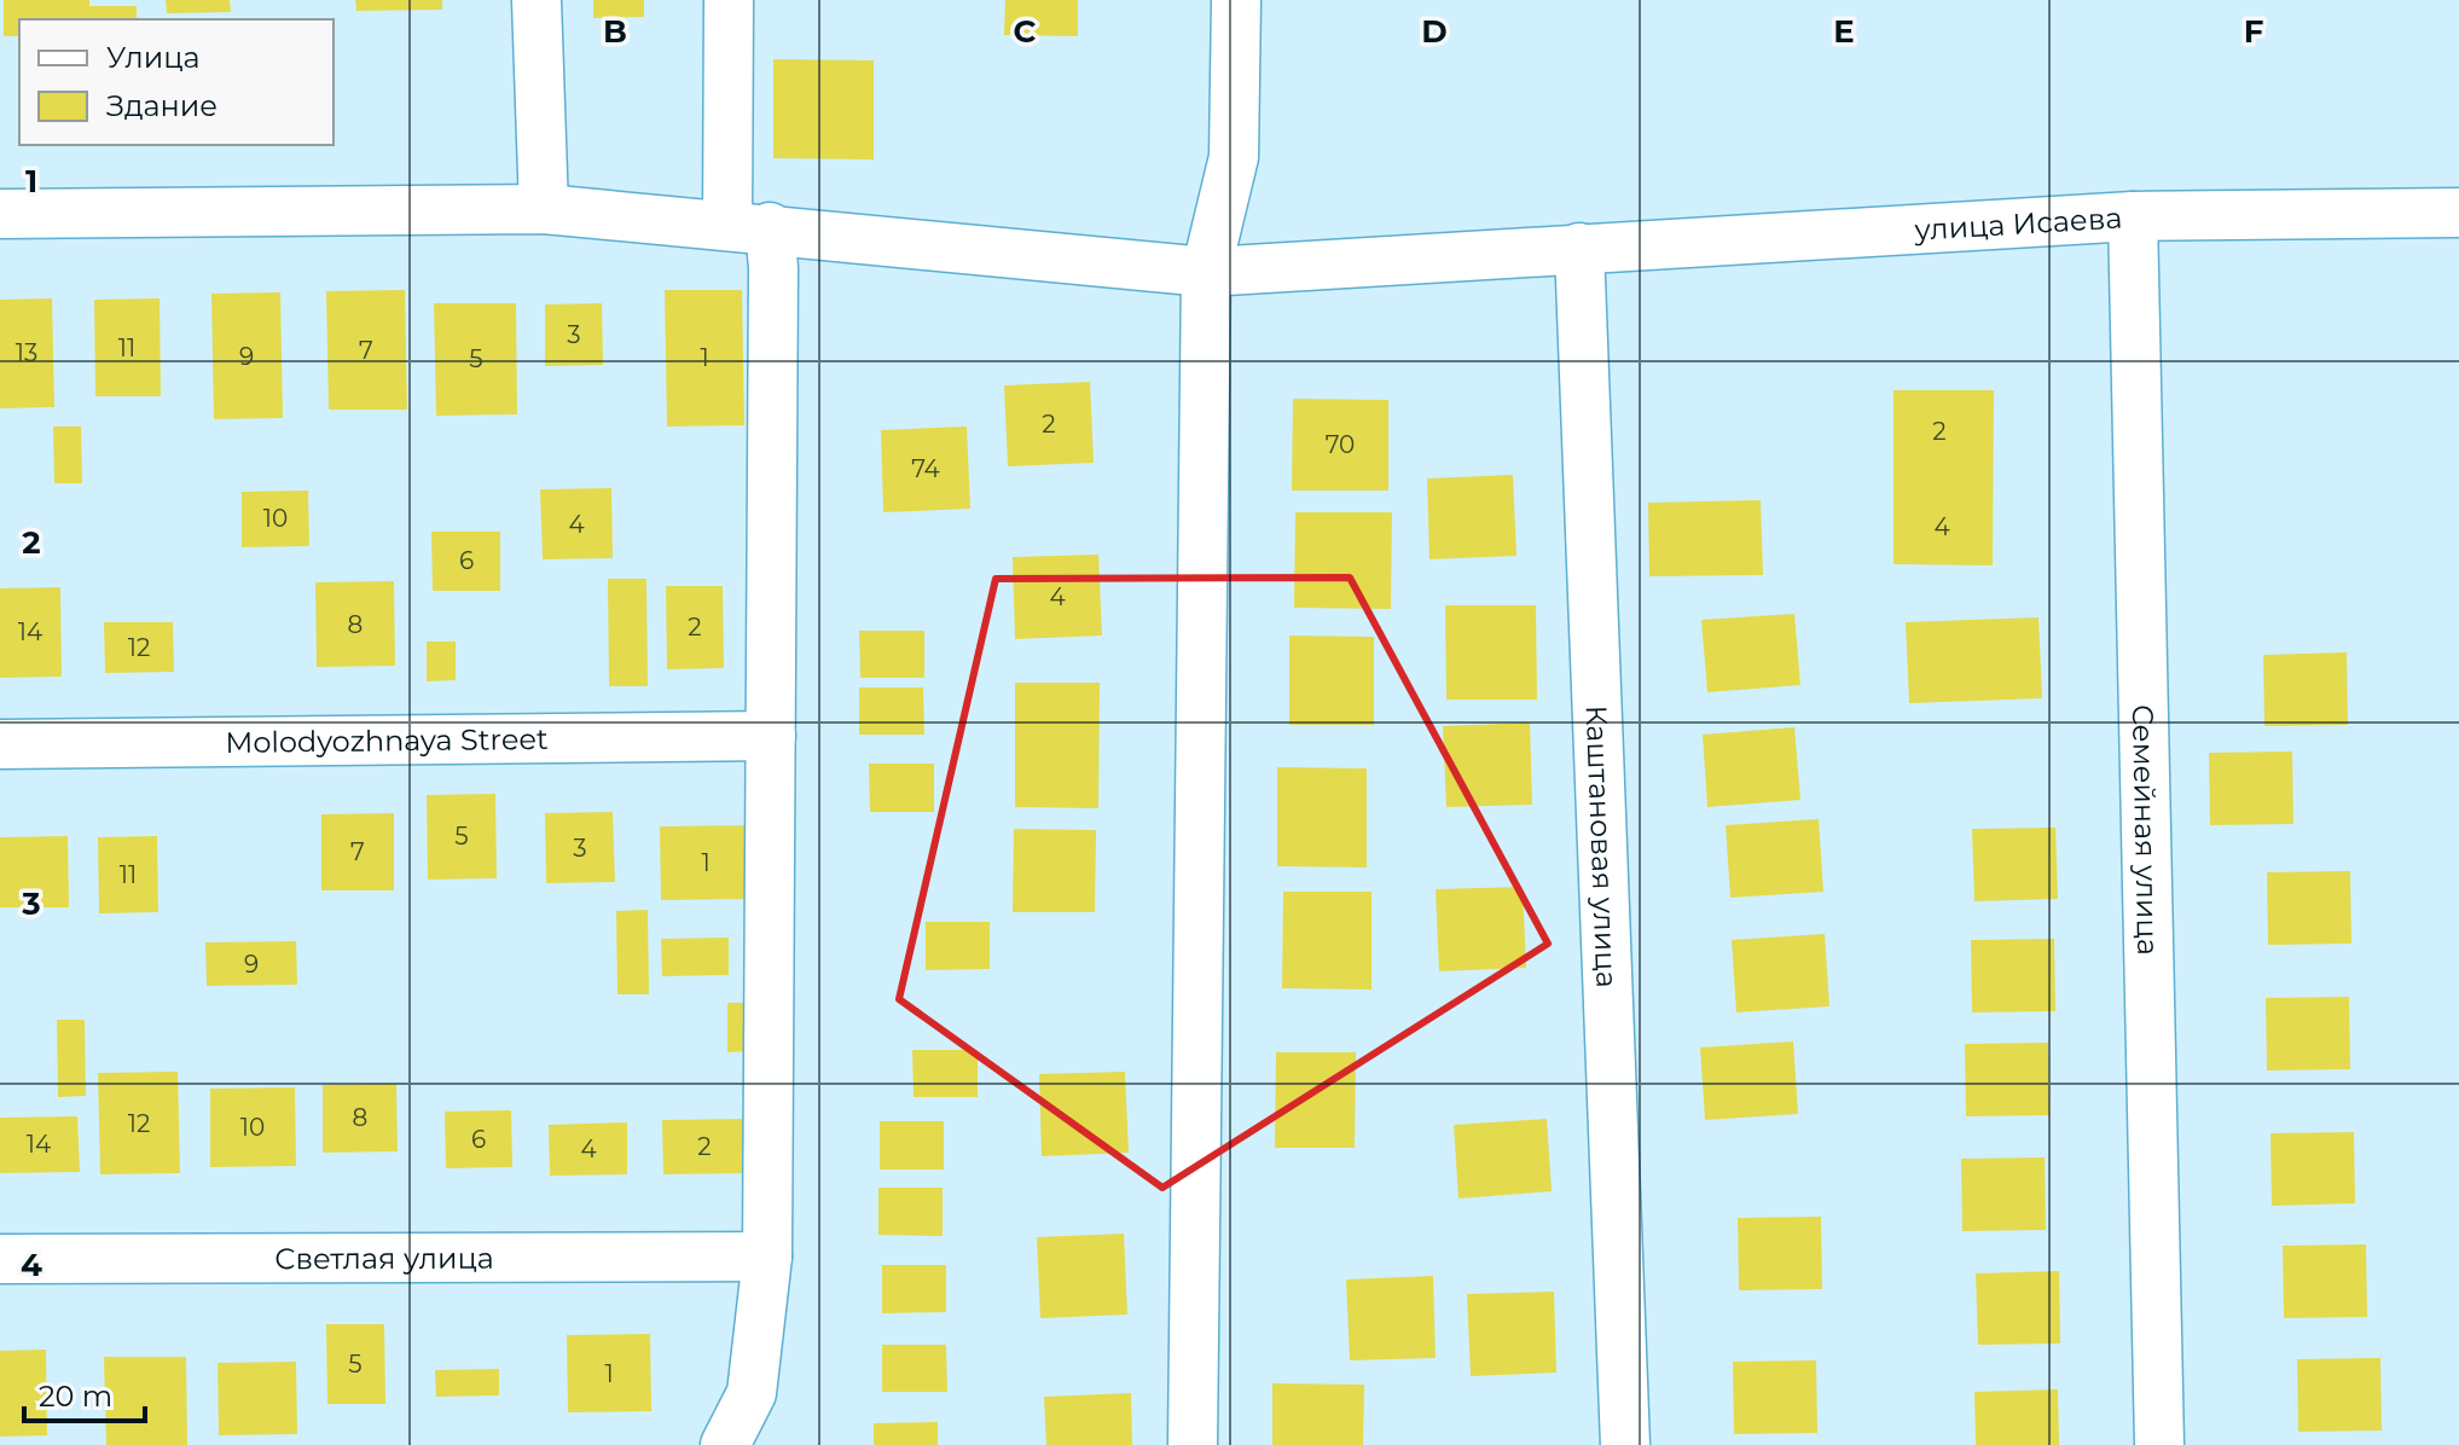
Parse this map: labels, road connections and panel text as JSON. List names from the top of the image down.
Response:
{
  "streets": {
    "street": [
      "улица Исаева",
      "Molodyozhnaya Street",
      "Семейная улица",
      "Каштановая улица",
      "Светлая улица"
    ]
  },
  "crossings": [
    ["улица Исаева", "Семейная улица"],
    ["улица Исаева", "Каштановая улица"]
  ],
  "house_numbers": [
    "3",
    "11",
    "7",
    "13",
    "9",
    "1",
    "5",
    "2",
    "2",
    "70",
    "74",
    "10",
    "4",
    "4",
    "6",
    "4",
    "8",
    "2",
    "14",
    "12",
    "5",
    "3",
    "7",
    "1",
    "11",
    "9",
    "8",
    "12",
    "10",
    "6",
    "14",
    "2",
    "4",
    "5",
    "1"
  ],
  "legend": ["Улица", "Здание"],
  "scale_bar": "20 m",
  "grid": {
    "columns": [
      "B",
      "C",
      "D",
      "E",
      "F"
    ],
    "rows": [
      "1",
      "2",
      "3",
      "4"
    ]
  }
}
